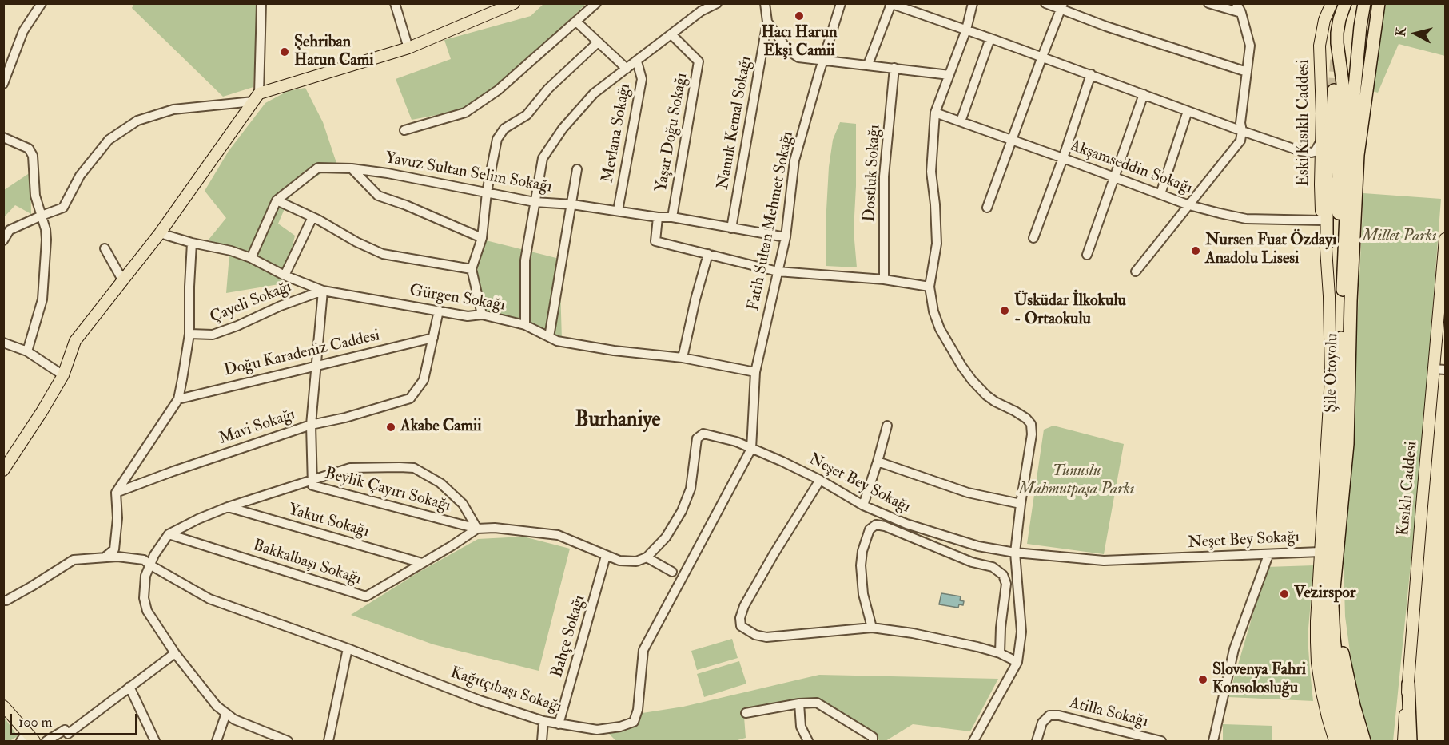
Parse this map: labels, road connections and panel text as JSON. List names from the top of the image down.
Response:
{
  "streets": {
    "highway": ["Şile Otoyolu"],
    "main road": ["Eski Kısıklı Caddesi", "Kısıklı Caddesi"],
    "street": [
      "Namık Kemal Sokağı",
      "Yaşar Doğu Sokağı",
      "Mevlana Sokağı",
      "Akşamseddin Sokağı",
      "Yavuz Sultan Selim Sokağı",
      "Dostluk Sokağı",
      "Fatih Sultan Mehmet Sokağı",
      "Gürgen Sokağı",
      "Çayeli Sokağı",
      "Doğu Karadeniz Caddesi",
      "Mavi Sokağı",
      "Neşet Bey Sokağı",
      "Beylik Çayırı Sokağı",
      "Yakut Sokağı",
      "Bakkalbaşı Sokağı",
      "Bahçe Sokağı",
      "Kağıtçıbaşı Sokağı",
      "Atilla Sokağı"
    ]
  },
  "crossings": [
    ["Namık Kemal Sokağı", "Yavuz Sultan Selim Sokağı"],
    ["Eski Kısıklı Caddesi", "Akşamseddin Sokağı"],
    ["Eski Kısıklı Caddesi", "Neşet Bey Sokağı"],
    ["Yaşar Doğu Sokağı", "Yavuz Sultan Selim Sokağı"],
    ["Mevlana Sokağı", "Yavuz Sultan Selim Sokağı"],
    ["Yavuz Sultan Selim Sokağı", "Fatih Sultan Mehmet Sokağı"],
    ["Yavuz Sultan Selim Sokağı", "Gürgen Sokağı"],
    ["Fatih Sultan Mehmet Sokağı", "Gürgen Sokağı"],
    ["Fatih Sultan Mehmet Sokağı", "Neşet Bey Sokağı"],
    ["Fatih Sultan Mehmet Sokağı", "Kağıtçıbaşı Sokağı"],
    ["Gürgen Sokağı", "Çayeli Sokağı"],
    ["Gürgen Sokağı", "Beylik Çayırı Sokağı"],
    ["Çayeli Sokağı", "Beylik Çayırı Sokağı"],
    ["Doğu Karadeniz Caddesi", "Mavi Sokağı"],
    ["Doğu Karadeniz Caddesi", "Beylik Çayırı Sokağı"],
    ["Mavi Sokağı", "Beylik Çayırı Sokağı"],
    ["Neşet Bey Sokağı", "Kağıtçıbaşı Sokağı"],
    ["Beylik Çayırı Sokağı", "Bakkalbaşı Sokağı"],
    ["Yakut Sokağı", "Bakkalbaşı Sokağı"],
    ["Bahçe Sokağı", "Kağıtçıbaşı Sokağı"]
  ],
  "districts": ["Burhaniye"],
  "parks": ["Millet Parkı", "Tunuslu Mahmutpaşa Parkı"],
  "places": [
    "Hacı Harun Ekşi Camii",
    "Şehriban Hatun Cami",
    "Nursen Fuat Özdayı Anadolu Lisesi",
    "Üsküdar İlkokulu - Ortaokulu",
    "Akabe Camii",
    "Vezirspor",
    "Slovenya Fahri Konsolosluğu"
  ],
  "scale_bar": "100 m",
  "north": "left"
}
